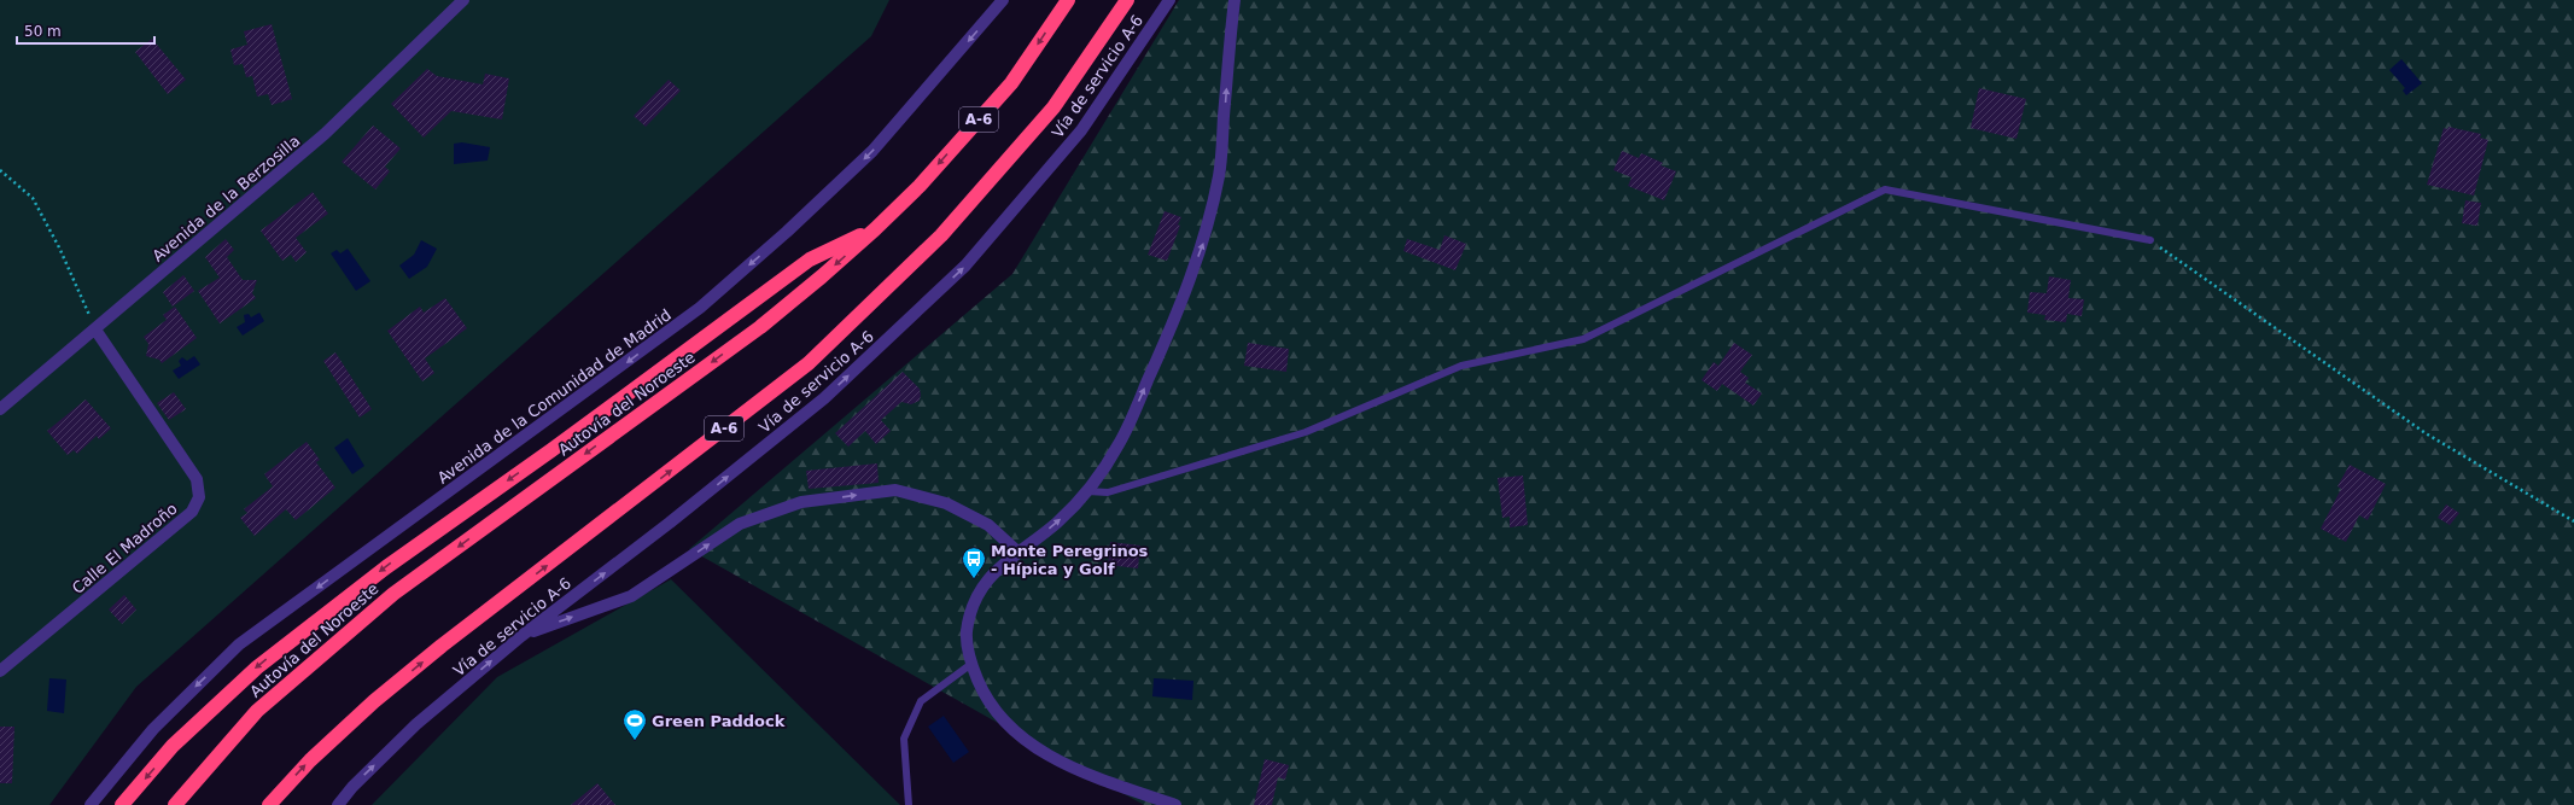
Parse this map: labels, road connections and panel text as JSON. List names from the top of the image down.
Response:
{
  "streets": {
    "highway": ["A-6", "Autovía del Noroeste"],
    "street": [
      "Vía de servicio A-6",
      "Avenida de la Berzosilla",
      "Avenida de la Comunidad de Madrid",
      "Calle El Madroño"
    ]
  },
  "crossings": [
    ["Avenida de la Berzosilla", "Calle El Madroño"]
  ],
  "one_way": ["Vía de servicio A-6", "Avenida de la Comunidad de Madrid"],
  "places": {
    "bus stop": ["Monte Peregrinos - Hípica y Golf"],
    "sports": ["Green Paddock"]
  },
  "scale_bar": "50 m"
}
